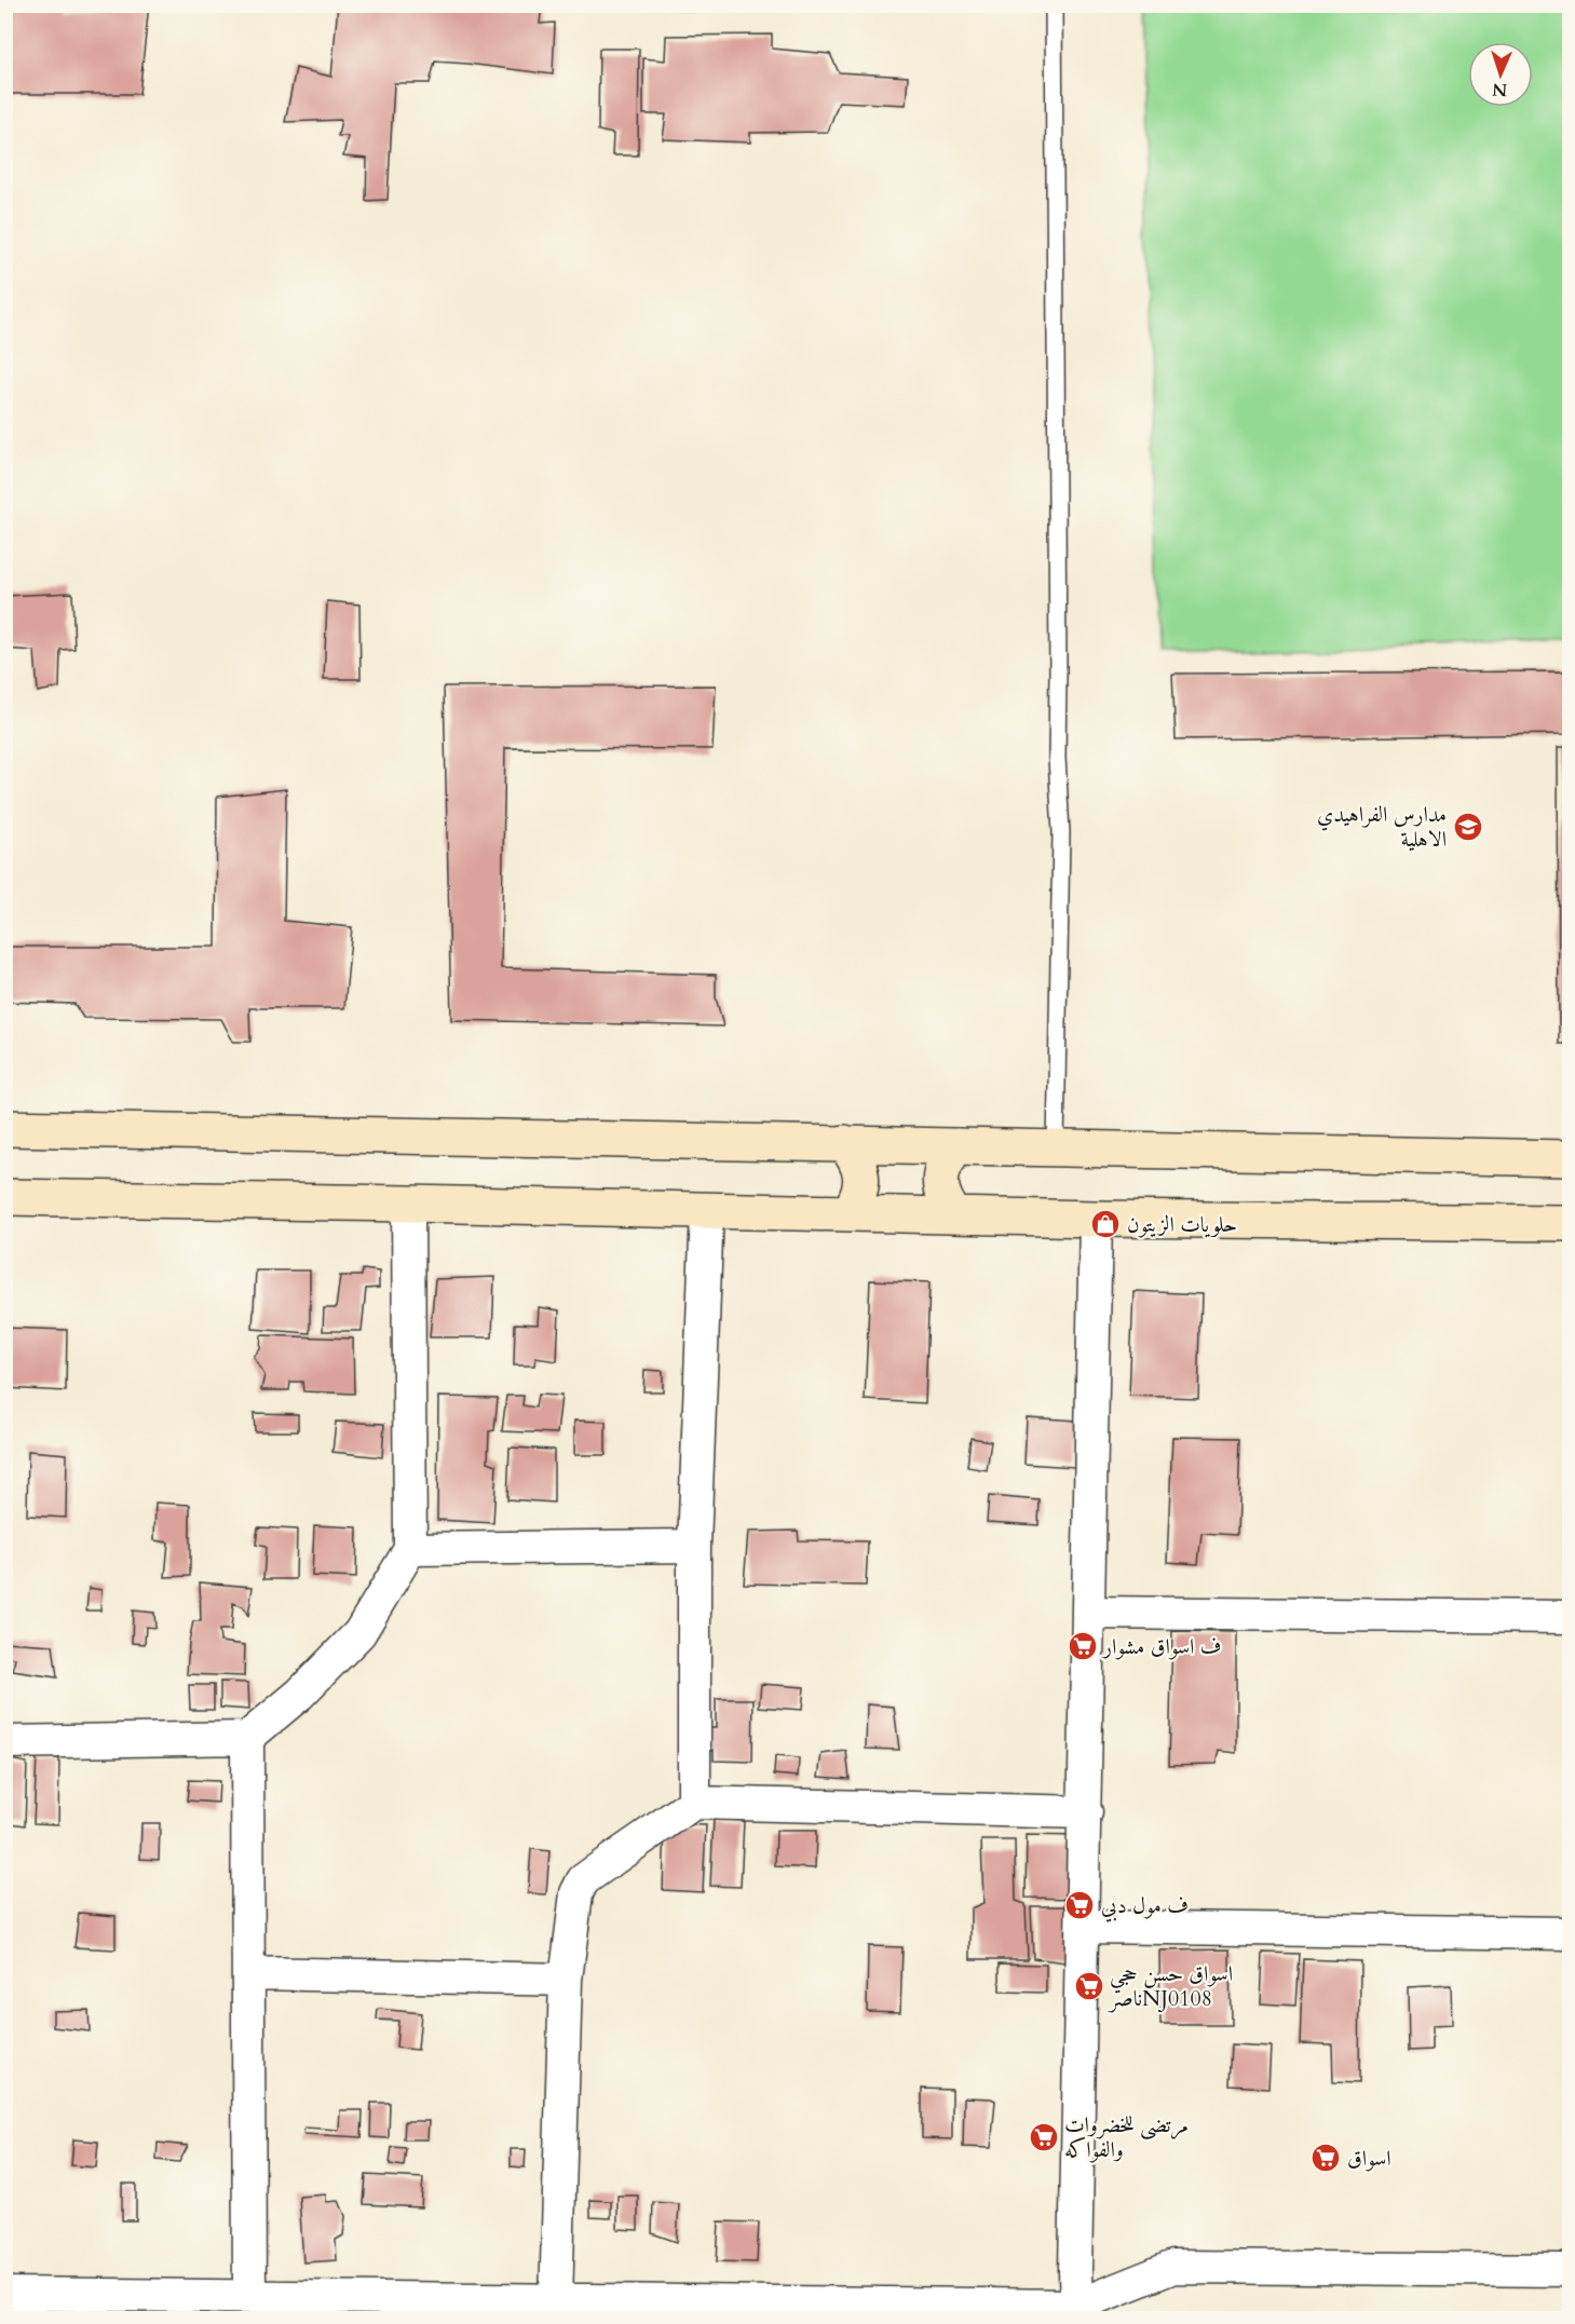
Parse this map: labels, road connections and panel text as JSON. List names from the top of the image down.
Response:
{
  "places": {
    "school or university": ["مدارس الفراهيدي الاهلية"],
    "shop": ["حلويات الزيتون"],
    "supermarket": [
      "ف اسواق مشوار",
      "ف مول دبي",
      "اسواق حسن حجي ناصرNJ0108",
      "مرتضى للخضروات والفواكه",
      "اسواق"
    ]
  },
  "north": "bottom"
}
